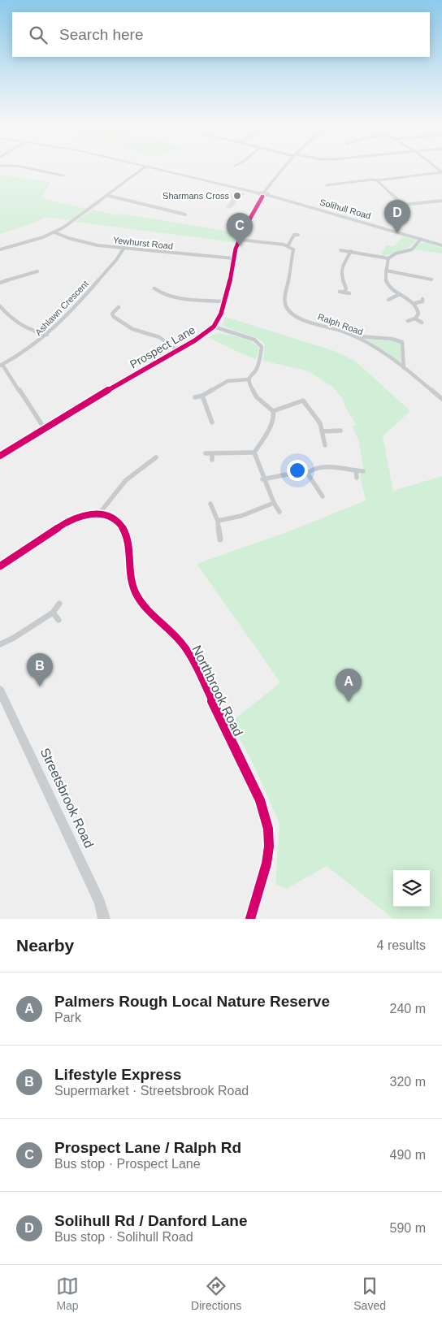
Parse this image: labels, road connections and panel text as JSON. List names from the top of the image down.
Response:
{
  "streets": {
    "street": [
      "Solihull Road",
      "Yewhurst Road",
      "Ashlawn Crescent",
      "Ralph Road",
      "Prospect Lane",
      "Northbrook Road",
      "Streetsbrook Road"
    ]
  },
  "crossings": [
    ["Solihull Road", "Prospect Lane"],
    ["Yewhurst Road", "Ashlawn Crescent"],
    ["Yewhurst Road", "Prospect Lane"]
  ],
  "places": ["Sharmans Cross"],
  "page": {
    "search": "Search here",
    "pins": [
      "D",
      "C",
      "B",
      "A"
    ],
    "heading": ["Nearby", "4 results"],
    "list": [
      {
        "mark": "A",
        "name": "Palmers Rough Local Nature Reserve",
        "note": "Park",
        "value": "240 m"
      },
      {
        "mark": "B",
        "name": "Lifestyle Express",
        "note": "Supermarket · Streetsbrook Road",
        "value": "320 m"
      },
      {
        "mark": "C",
        "name": "Prospect Lane / Ralph Rd",
        "note": "Bus stop · Prospect Lane",
        "value": "490 m"
      },
      {
        "mark": "D",
        "name": "Solihull Rd / Danford Lane",
        "note": "Bus stop · Solihull Road",
        "value": "590 m"
      }
    ],
    "nav": ["Map", "Directions", "Saved"]
  }
}
